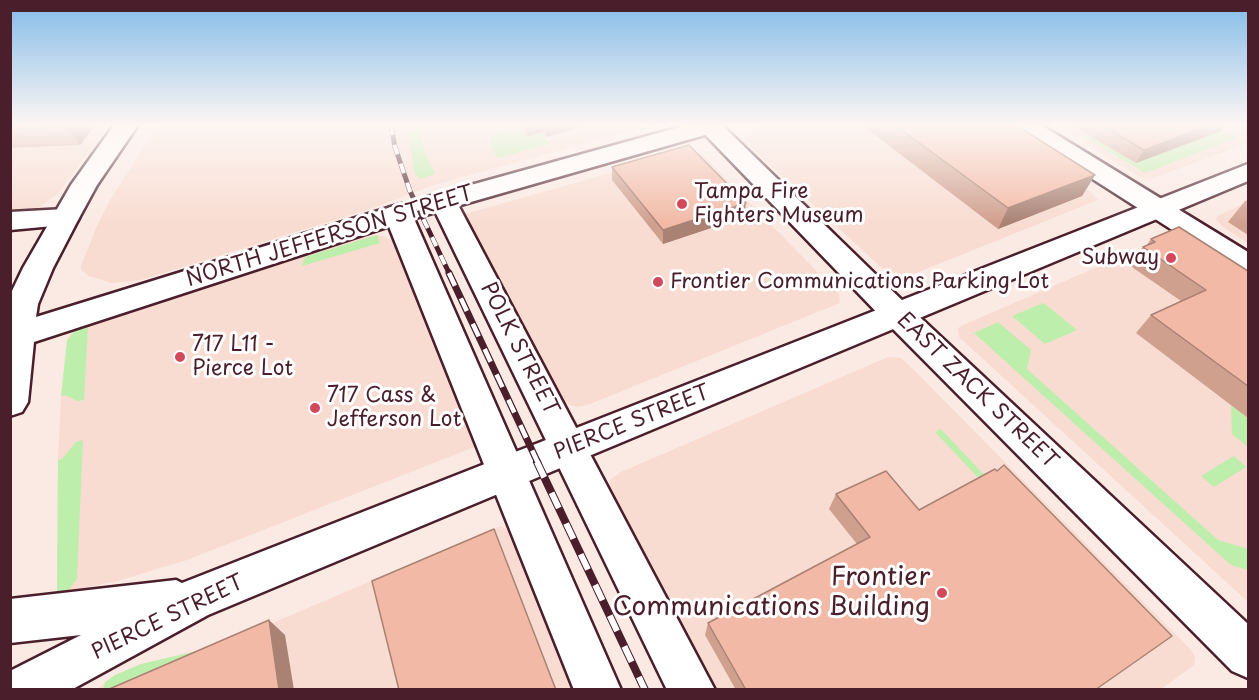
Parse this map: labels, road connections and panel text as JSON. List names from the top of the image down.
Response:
{
  "streets": {
    "main road": [
      "NORTH JEFFERSON STREET",
      "POLK STREET",
      "EAST ZACK STREET",
      "PIERCE STREET"
    ]
  },
  "crossings": [
    ["NORTH JEFFERSON STREET", "POLK STREET"],
    ["POLK STREET", "PIERCE STREET"],
    ["EAST ZACK STREET", "PIERCE STREET"]
  ],
  "places": [
    "Tampa Fire Fighters Museum",
    "Subway",
    "Frontier Communications Parking Lot",
    "717 L11 - Pierce Lot",
    "717 Cass & Jefferson Lot",
    "Frontier Communications Building"
  ]
}
